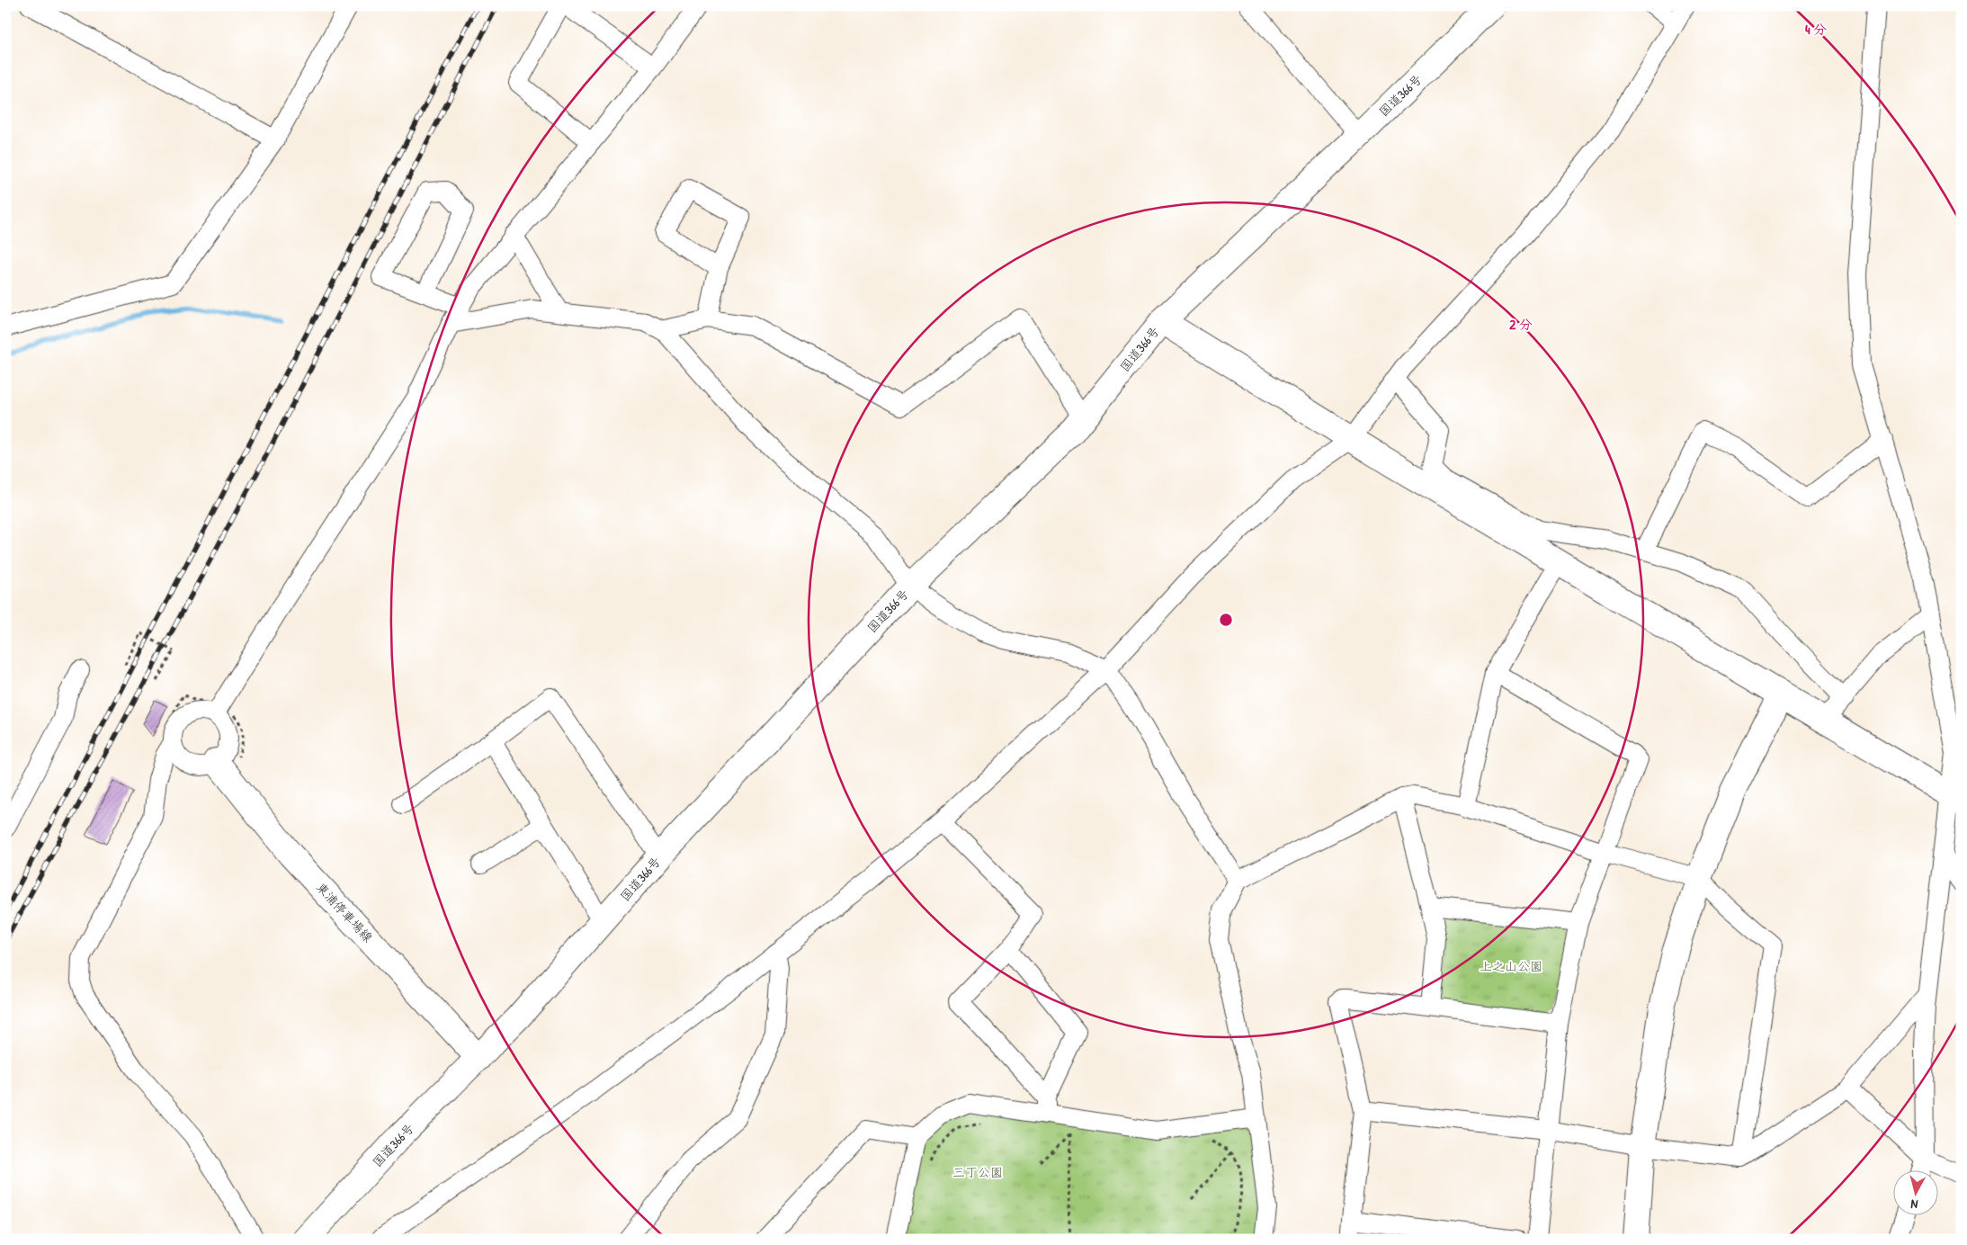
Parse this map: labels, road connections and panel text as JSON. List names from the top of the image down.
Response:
{
  "streets": {
    "main road": ["国道366号", "東浦停車場線"]
  },
  "crossings": [
    ["国道366号", "東浦停車場線"]
  ],
  "parks": ["上之山公園", "三丁公園"],
  "north": "bottom",
  "rings": ["4 分", "2 分"]
}
